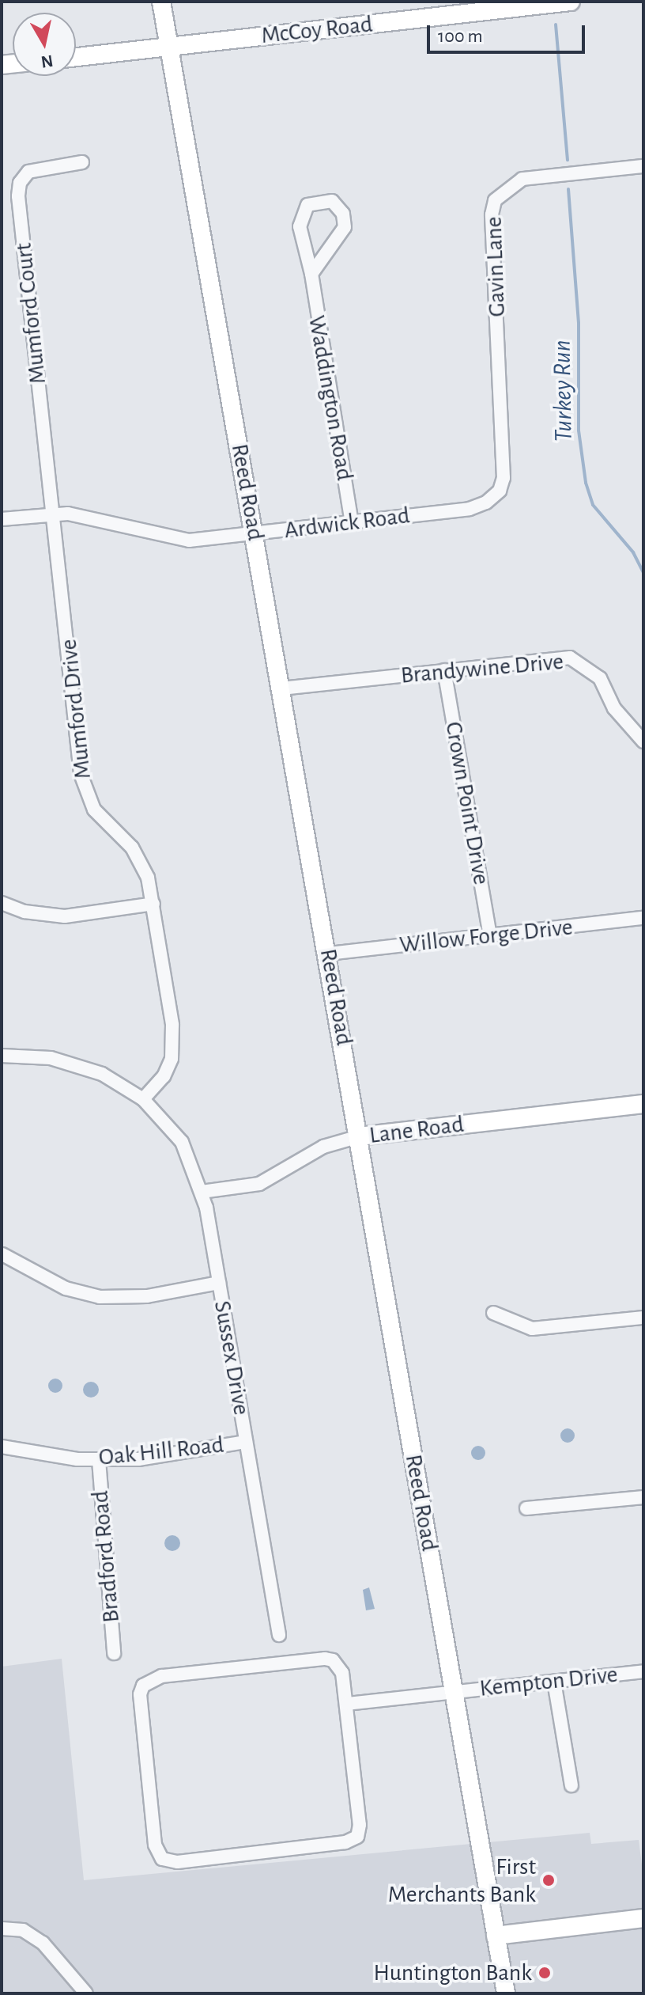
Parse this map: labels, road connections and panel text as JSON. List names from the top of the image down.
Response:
{
  "streets": {
    "main road": ["McCoy Road", "Reed Road", "Lane Road"],
    "street": [
      "Gavin Lane",
      "Mumford Court",
      "Waddington Road",
      "Ardwick Road",
      "Brandywine Drive",
      "Mumford Drive",
      "Crown Point Drive",
      "Willow Forge Drive",
      "Sussex Drive",
      "Oak Hill Road",
      "Bradford Road",
      "Kempton Drive"
    ]
  },
  "crossings": [
    ["McCoy Road", "Reed Road"],
    ["Gavin Lane", "Ardwick Road"],
    ["Mumford Court", "Ardwick Road"],
    ["Mumford Court", "Mumford Drive"],
    ["Waddington Road", "Ardwick Road"],
    ["Reed Road", "Ardwick Road"],
    ["Reed Road", "Brandywine Drive"],
    ["Reed Road", "Willow Forge Drive"],
    ["Reed Road", "Lane Road"],
    ["Reed Road", "Kempton Drive"],
    ["Ardwick Road", "Mumford Drive"],
    ["Brandywine Drive", "Crown Point Drive"],
    ["Mumford Drive", "Sussex Drive"],
    ["Crown Point Drive", "Willow Forge Drive"],
    ["Lane Road", "Sussex Drive"],
    ["Sussex Drive", "Oak Hill Road"],
    ["Oak Hill Road", "Bradford Road"]
  ],
  "water": ["Turkey Run"],
  "places": ["First Merchants Bank", "Huntington Bank"],
  "scale_bar": "100 m",
  "north": "bottom"
}
